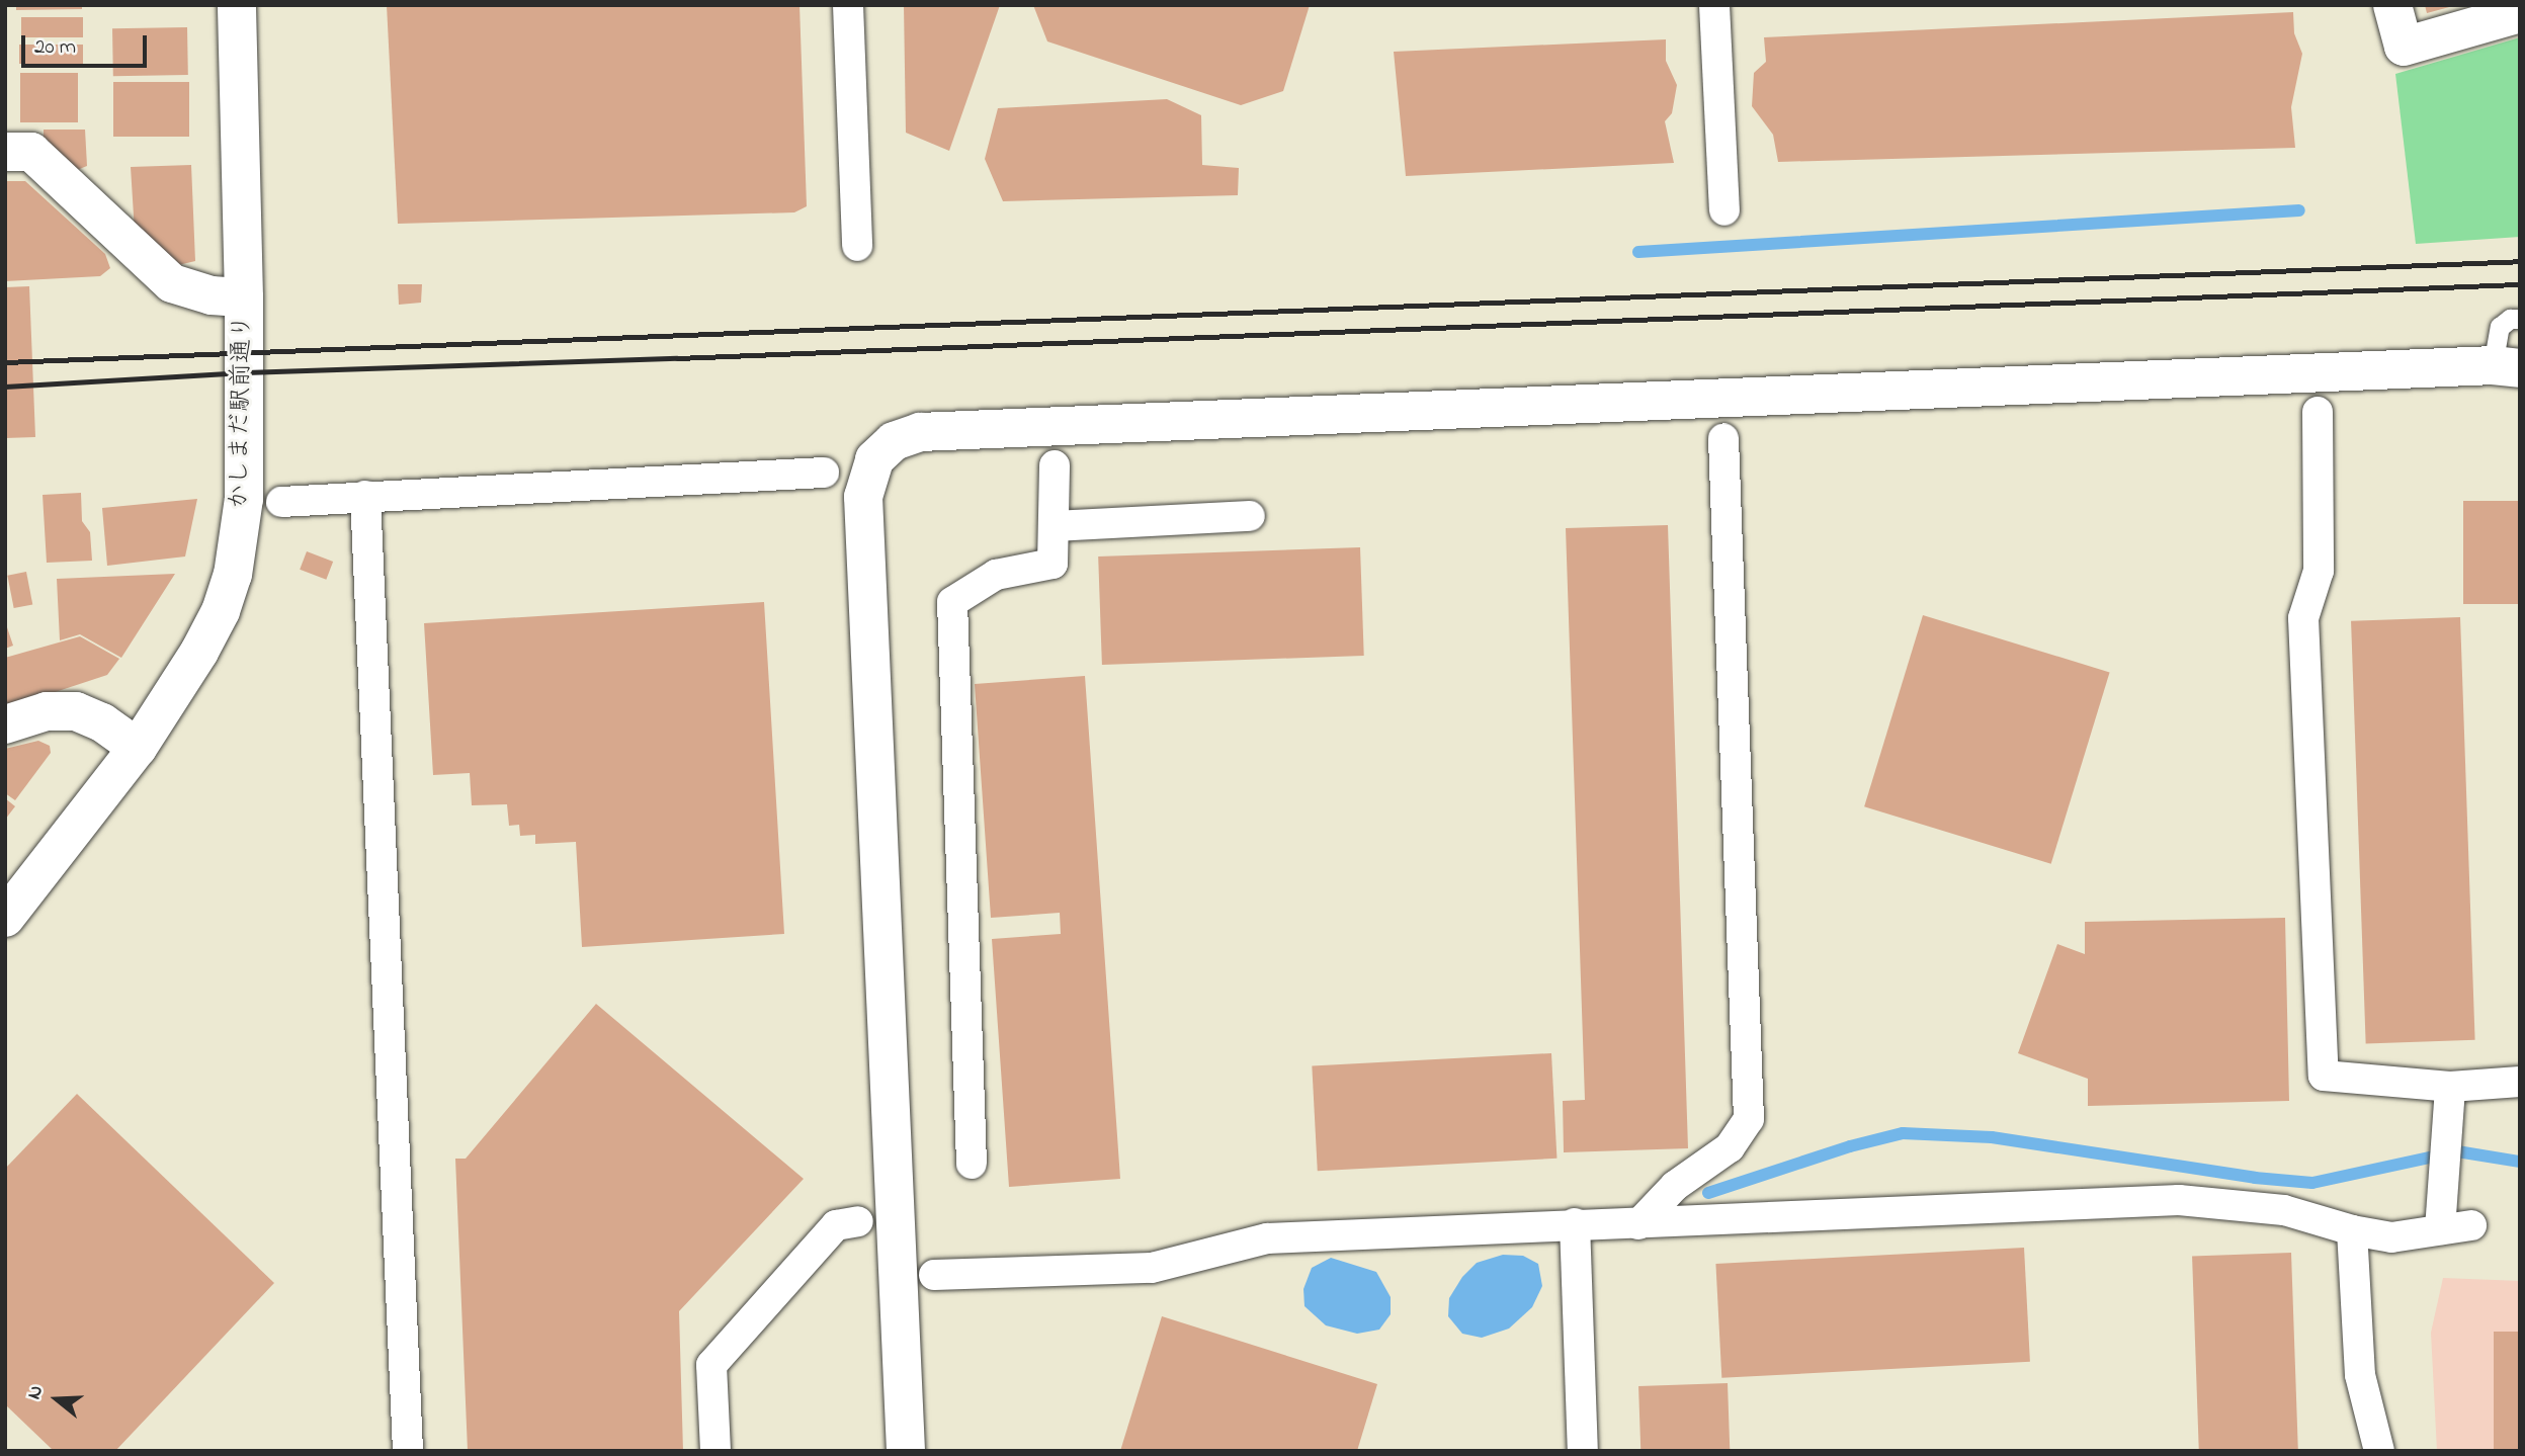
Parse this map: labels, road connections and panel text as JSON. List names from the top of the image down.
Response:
{
  "streets": {
    "street": ["かしまだ駅前通り"]
  },
  "scale_bar": "20 m",
  "north": "left"
}
